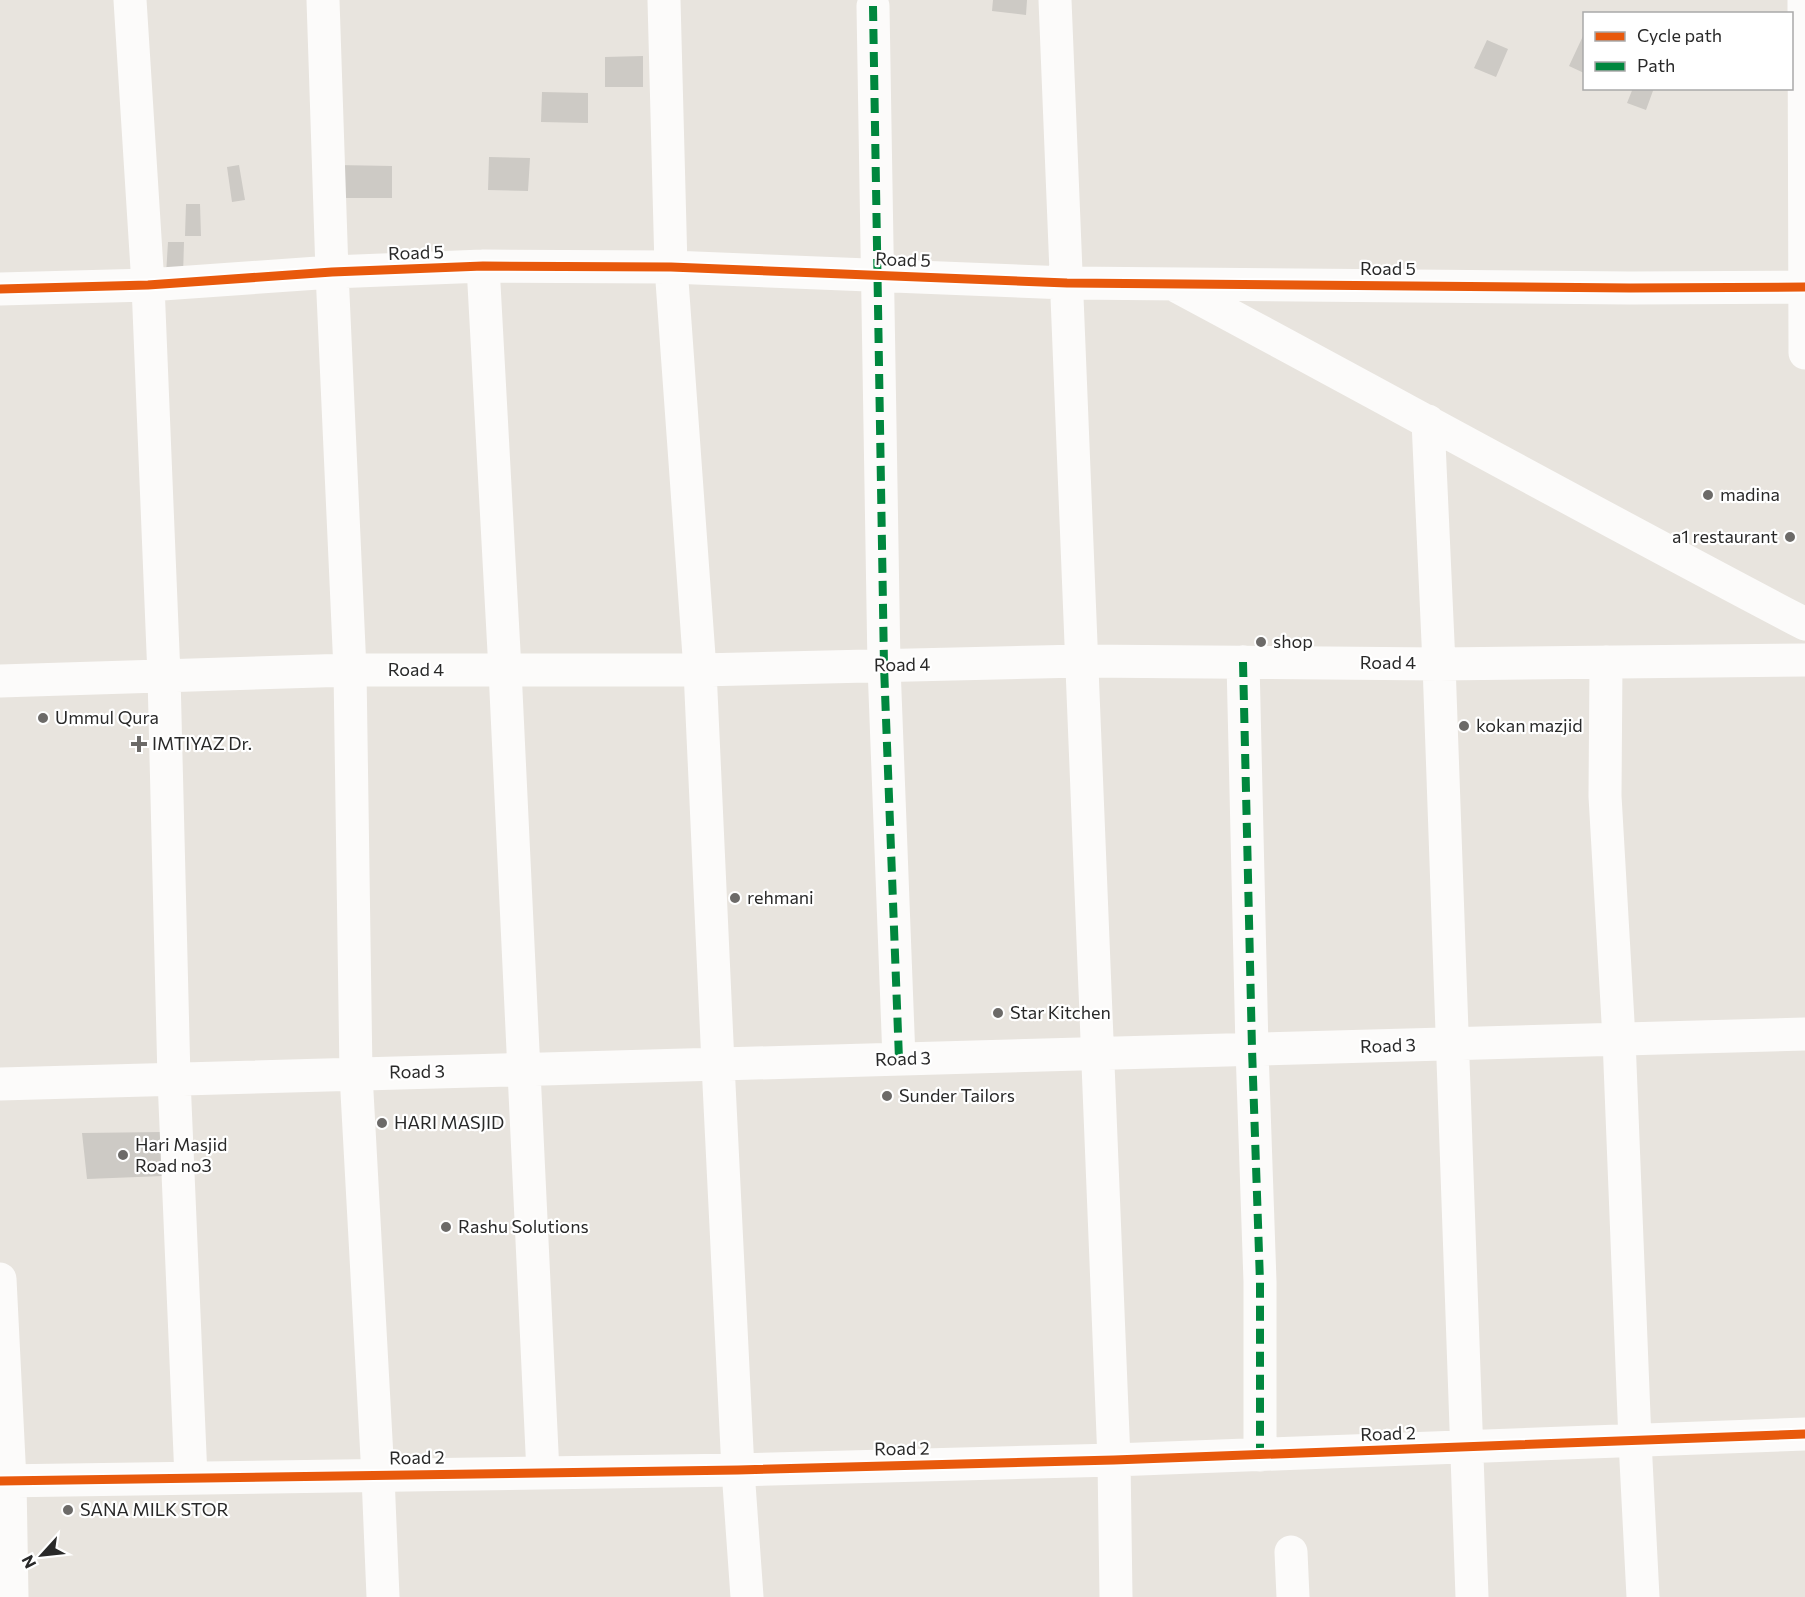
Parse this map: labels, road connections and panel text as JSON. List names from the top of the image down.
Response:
{
  "streets": {
    "street": [
      "Road 5",
      "Road 4",
      "Road 3",
      "Road 2"
    ]
  },
  "places": {
    "other": [
      "madina",
      "a1 restaurant",
      "shop",
      "Ummul Qura",
      "kokan mazjid",
      "rehmani",
      "Star Kitchen",
      "Sunder Tailors",
      "HARI MASJID",
      "Hari Masjid Road no3",
      "Rashu Solutions",
      "SANA MILK STOR"
    ],
    "health": ["IMTIYAZ Dr."]
  },
  "legend": ["Cycle path", "Path"],
  "north": "bottom left"
}
